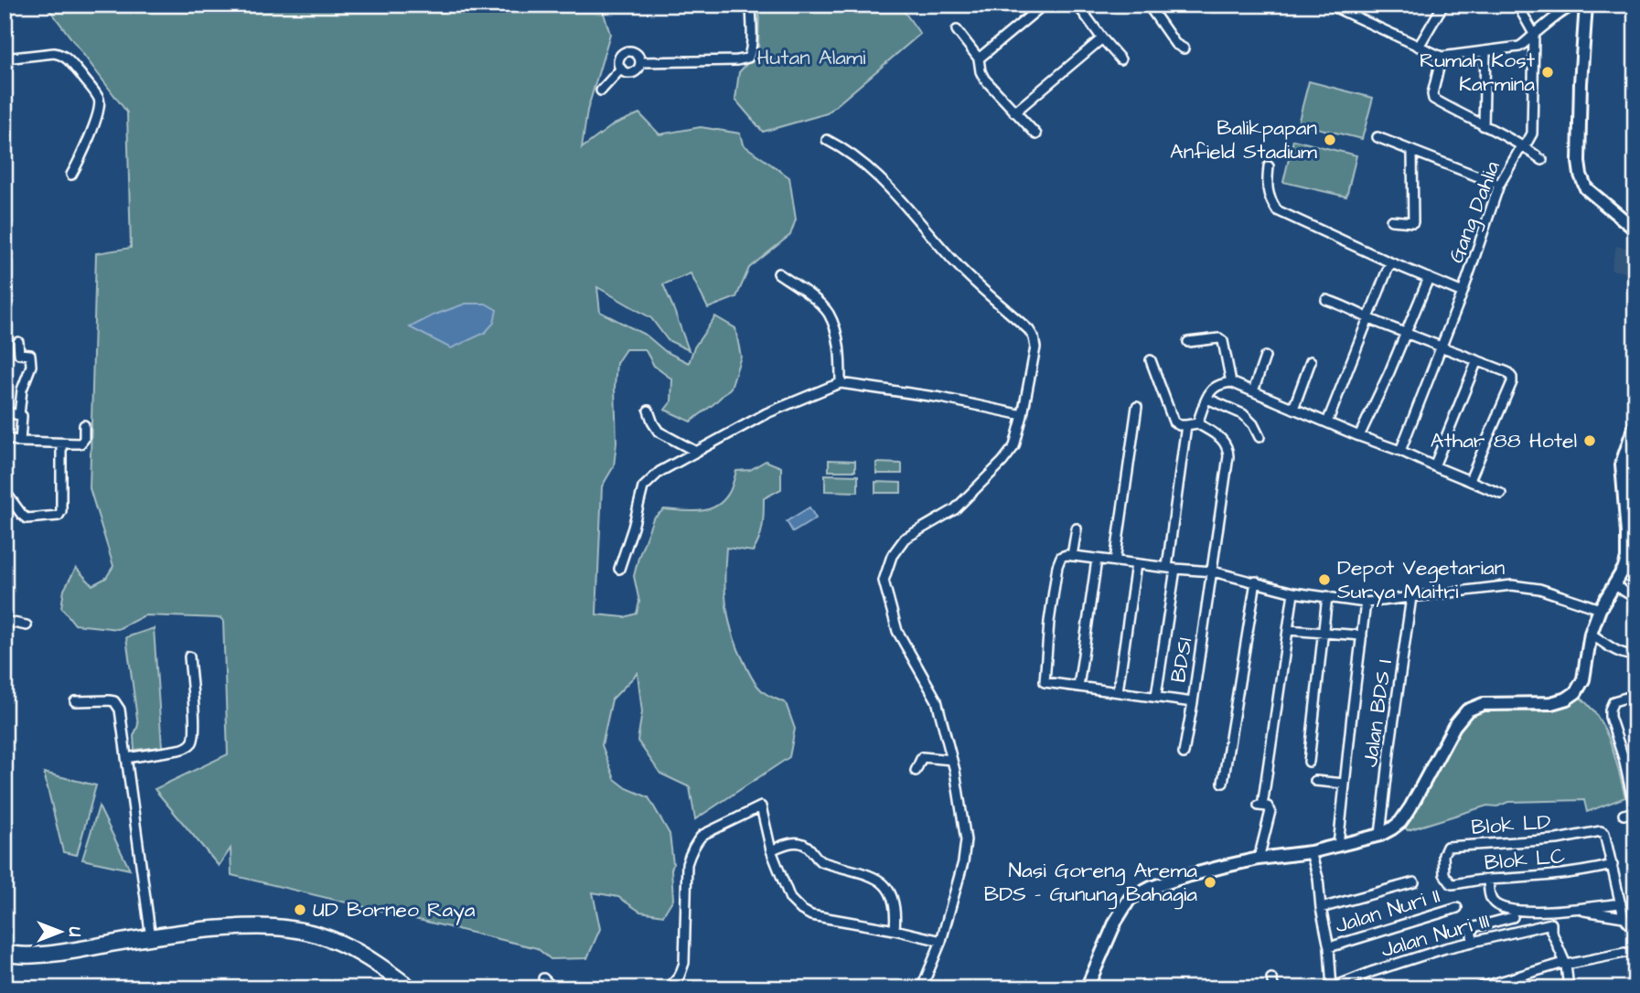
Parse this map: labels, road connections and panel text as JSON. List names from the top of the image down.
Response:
{
  "streets": {
    "street": [
      "Gang Dahlia",
      "BDS1",
      "Jalan BDS I",
      "Blok LD",
      "Blok LC",
      "Jalan Nuri II",
      "Jalan Nuri III"
    ]
  },
  "crossings": [
    ["Blok LD", "Blok LC"]
  ],
  "parks": ["Hutan Alami"],
  "places": [
    "Rumah Kost Karmina",
    "Balikpapan Anfield Stadium",
    "Athar 88 Hotel",
    "Depot Vegetarian Surya Maitri",
    "Nasi Goreng Arema BDS - Gunung Bahagia",
    "UD Borneo Raya"
  ],
  "north": "right"
}
